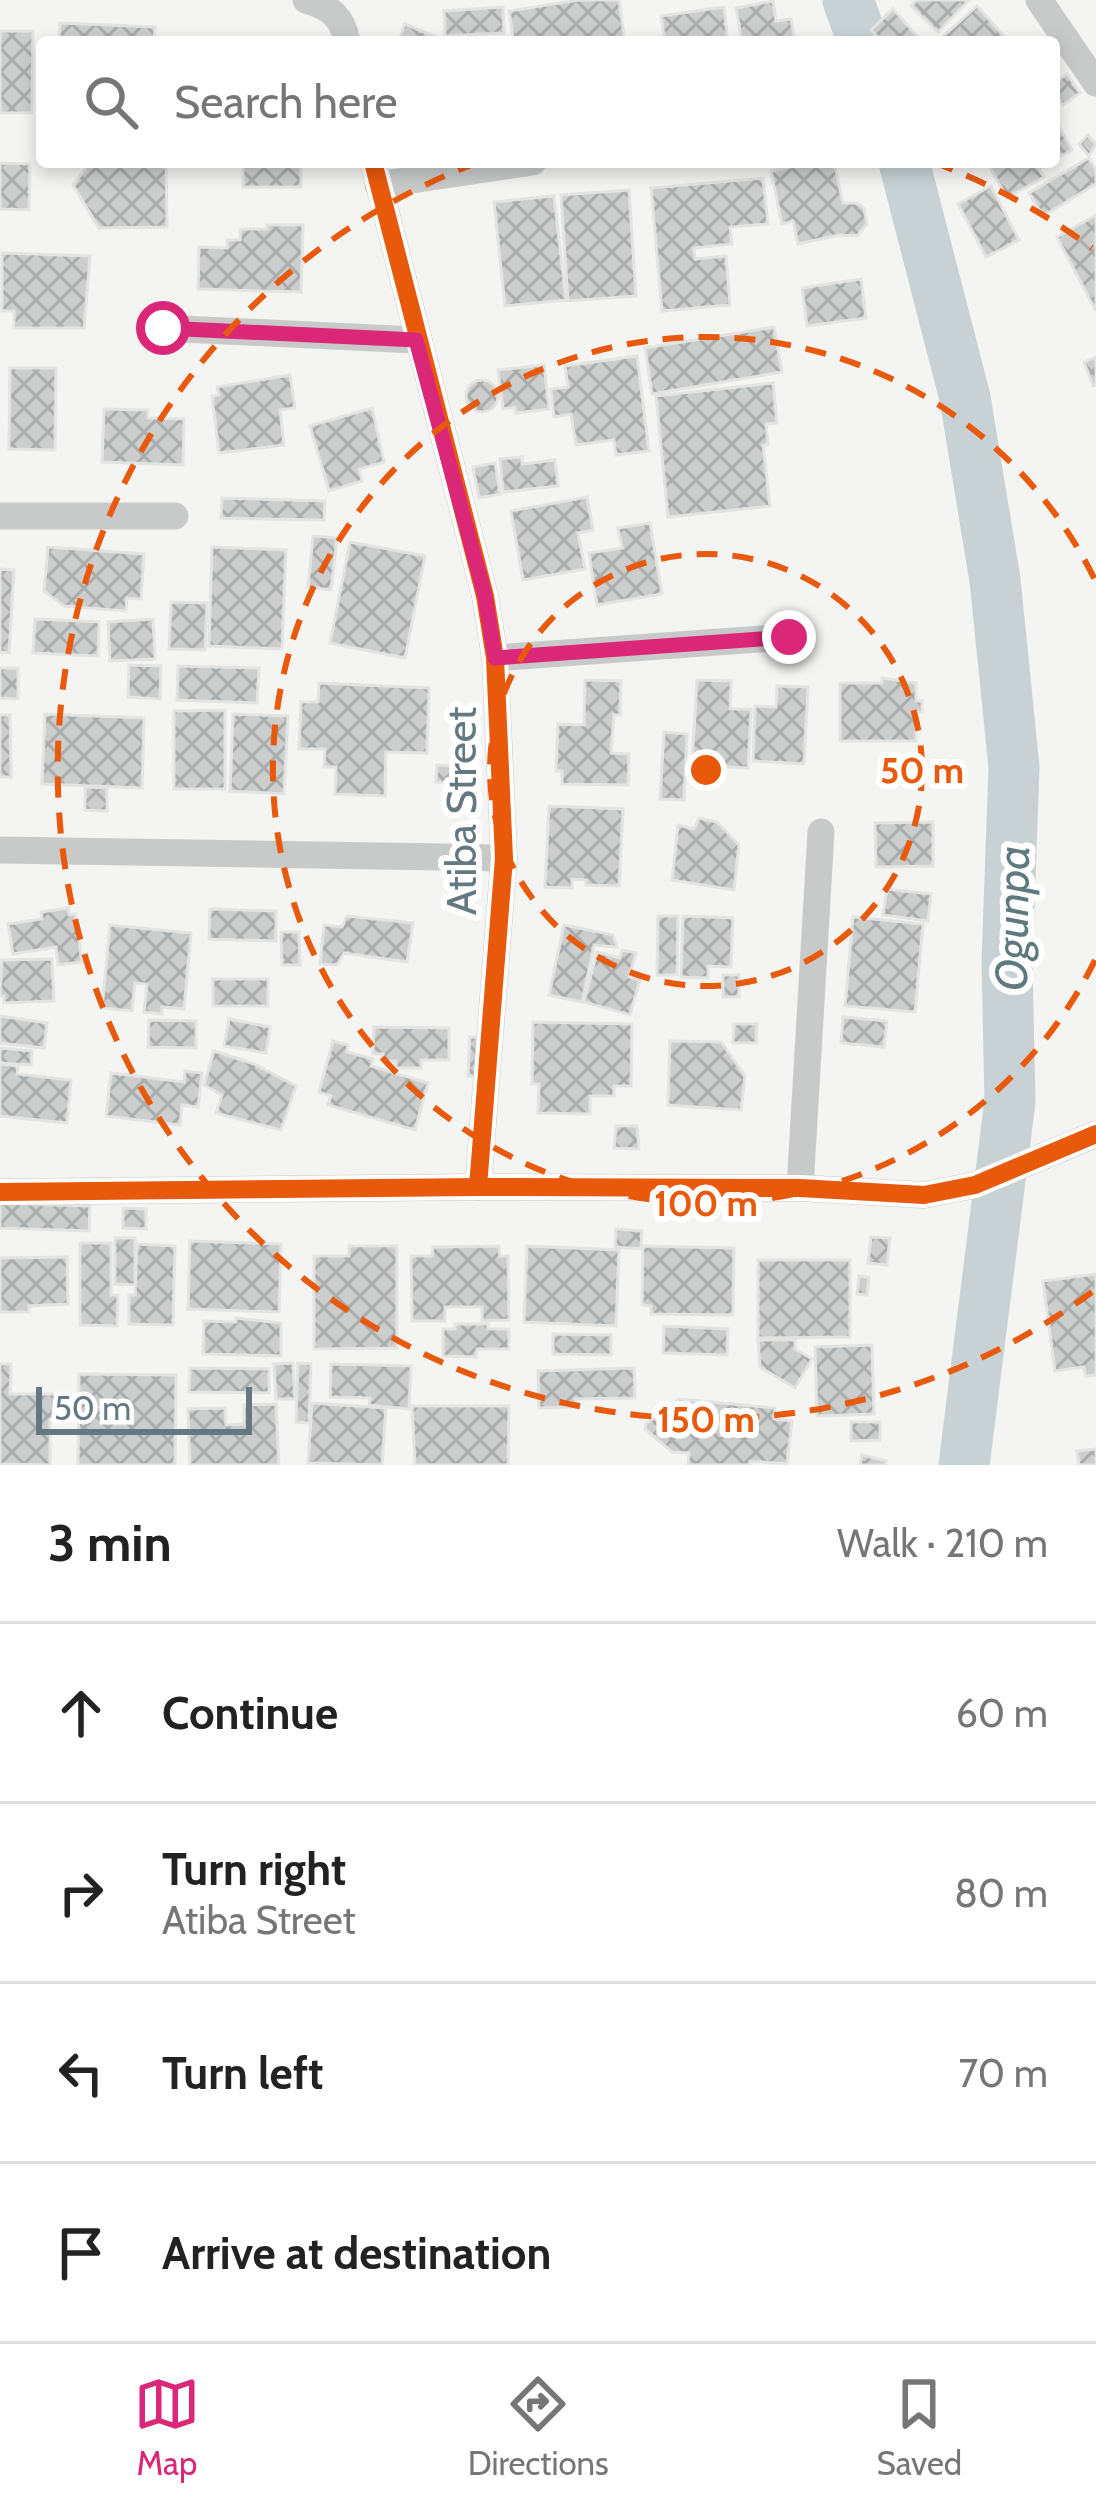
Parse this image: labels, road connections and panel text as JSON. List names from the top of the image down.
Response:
{
  "streets": {
    "street": ["Atiba Street"]
  },
  "water": ["Ogunpa"],
  "scale_bar": "50 m",
  "page": {
    "search": "Search here",
    "scale": "50 m",
    "heading": ["3 min", "Walk · 210 m"],
    "list": [
      ["Continue", "60 m"],
      ["Turn right", "Atiba Street", "80 m"],
      ["Turn left", "70 m"],
      "Arrive at destination"
    ],
    "nav": ["Map", "Directions", "Saved"]
  },
  "rings": ["50 m", "100 m", "150 m"]
}
